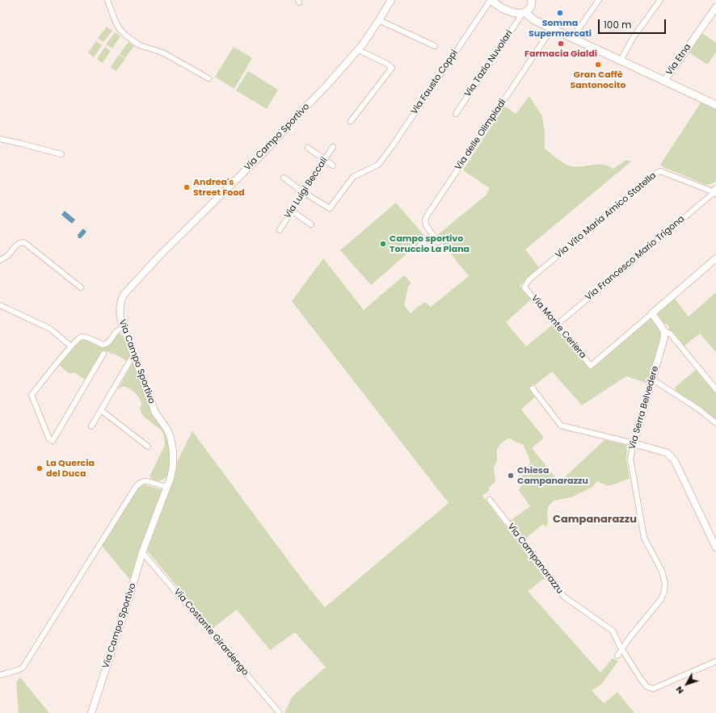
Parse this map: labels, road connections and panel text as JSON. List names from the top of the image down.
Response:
{
  "streets": {
    "street": [
      "Via Etna",
      "Via Tazio Nuvolari",
      "Via Fausto Coppi",
      "Via delle Olimpiadi",
      "Via Campo Sportivo",
      "Via Luigi Beccali",
      "Via Vito Maria Amico Statella",
      "Via Francesco Mario Trigona",
      "Via Monte Ceriera",
      "Via Serra Belvedere",
      "Via Campanarazzu",
      "Via Costante Girardengo"
    ]
  },
  "crossings": [
    ["Via Fausto Coppi", "Via Luigi Beccali"],
    ["Via Campo Sportivo", "Via Costante Girardengo"],
    ["Via Vito Maria Amico Statella", "Via Francesco Mario Trigona"],
    ["Via Vito Maria Amico Statella", "Via Monte Ceriera"],
    ["Via Francesco Mario Trigona", "Via Monte Ceriera"],
    ["Via Serra Belvedere", "Via Campanarazzu"]
  ],
  "districts": ["Campanarazzu"],
  "places": [
    "Somma Supermercati",
    "Farmacia Gialdi",
    "Gran Caffè Santonocito",
    "Andrea's Street Food",
    "Campo sportivo Toruccio La Piana",
    "La Quercia del Duca",
    "Chiesa Campanarazzu"
  ],
  "scale_bar": "100 m",
  "north": "bottom left"
}
